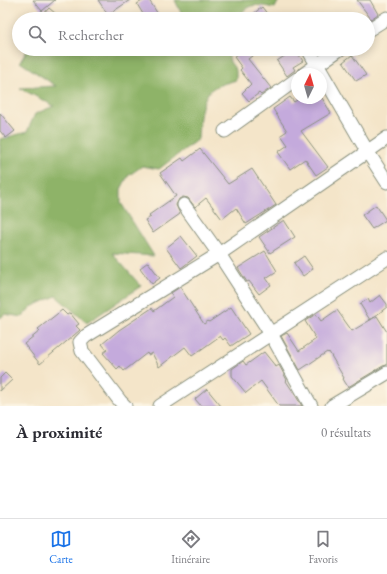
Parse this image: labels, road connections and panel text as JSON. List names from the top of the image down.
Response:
{
  "north": "top",
  "page": {
    "search": "Rechercher",
    "heading": ["À proximité", "0 résultats"],
    "nav": ["Carte", "Itinéraire", "Favoris"]
  }
}
